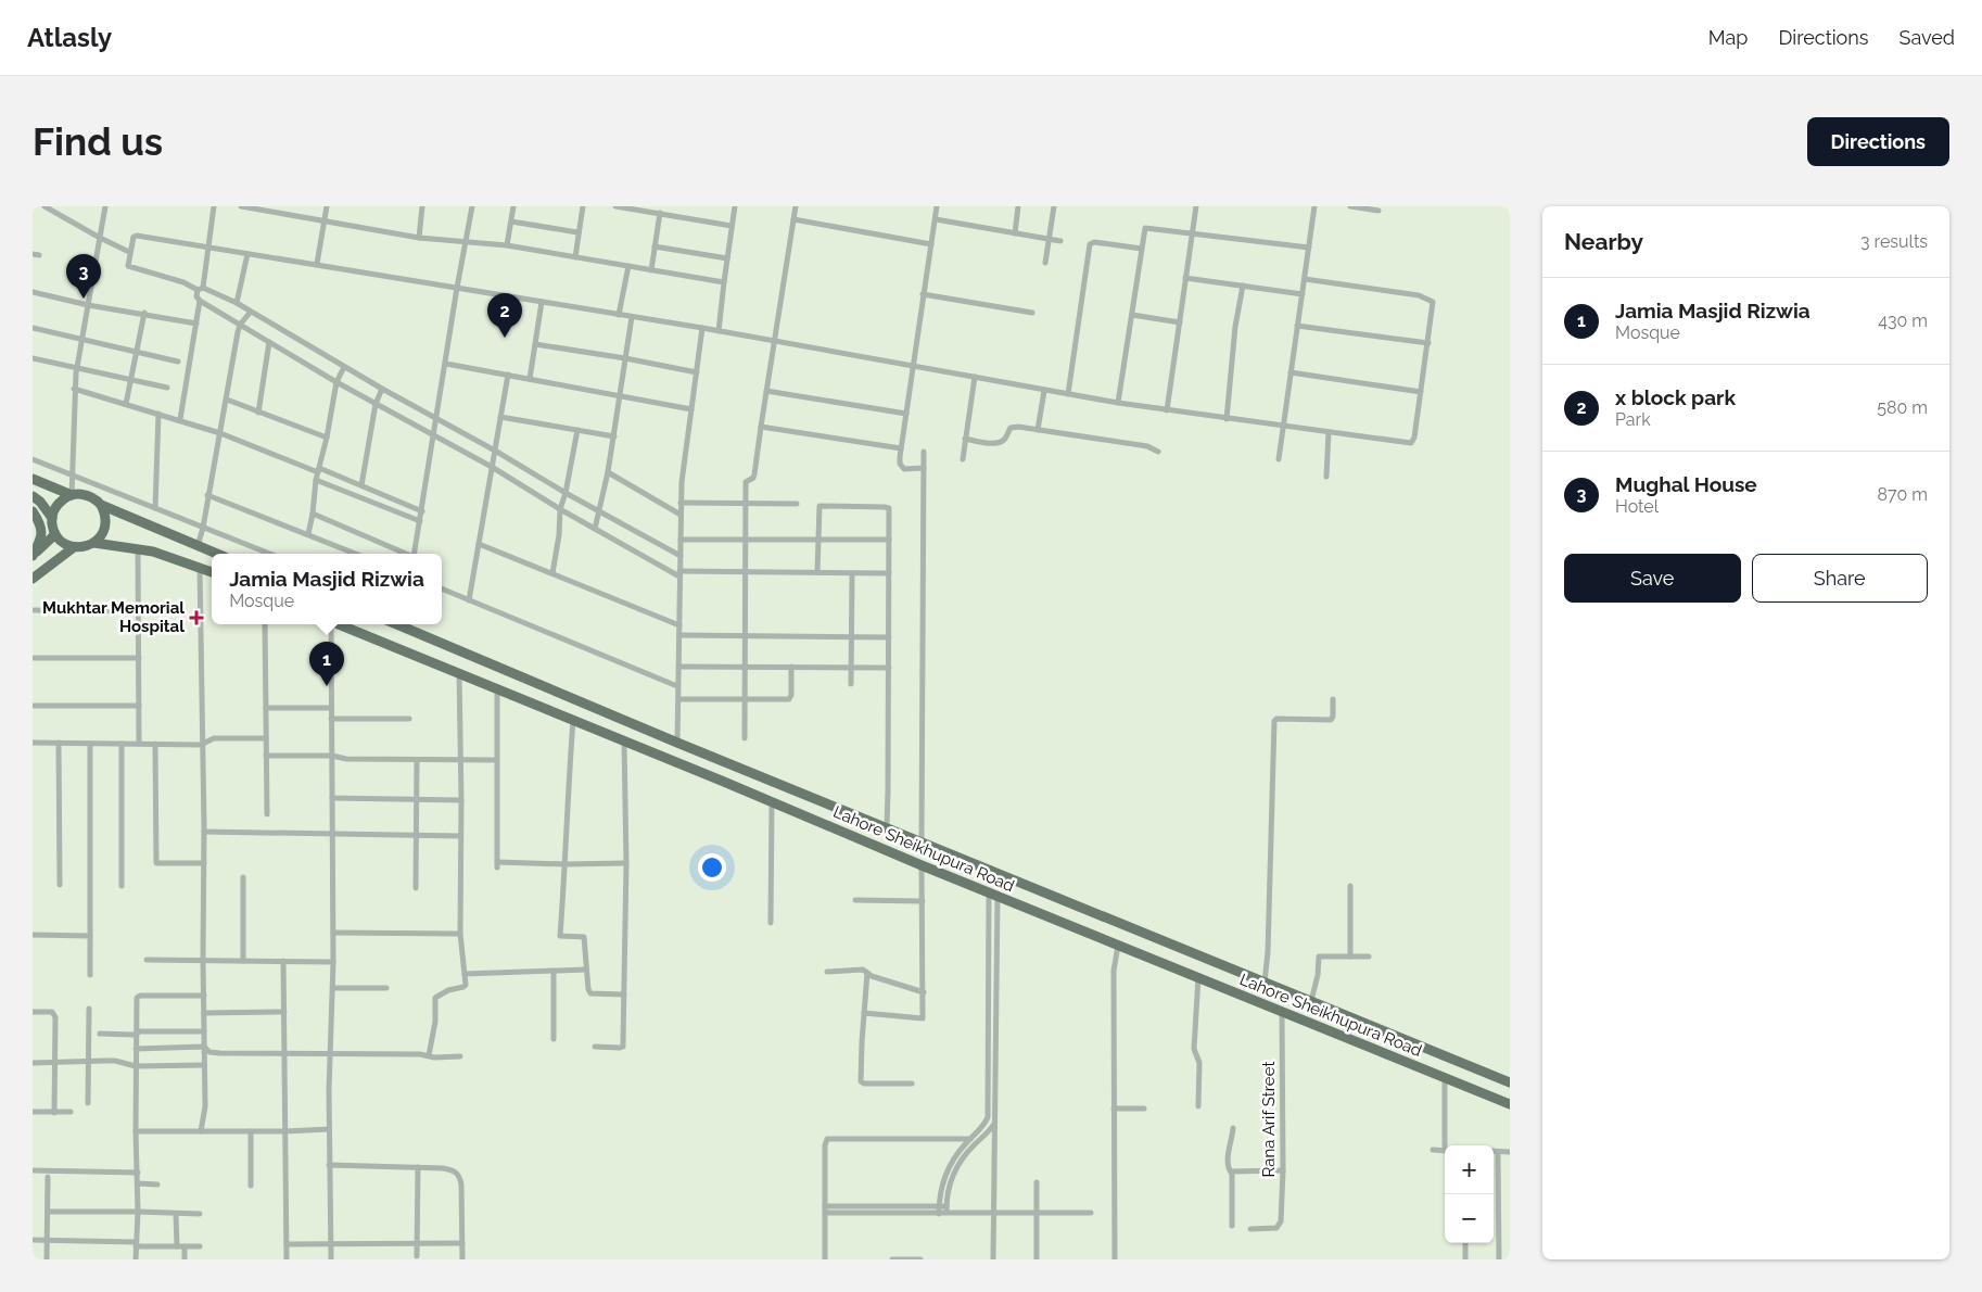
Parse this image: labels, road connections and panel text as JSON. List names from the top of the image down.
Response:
{
  "streets": {
    "highway": ["Lahore Sheikhupura Road"],
    "street": ["Rana Arif Street"]
  },
  "crossings": [
    ["Lahore Sheikhupura Road", "Rana Arif Street"]
  ],
  "places": {
    "health": ["Mukhtar Memorial Hospital"]
  },
  "page": {
    "header": "Atlasly",
    "nav": ["Map", "Directions", "Saved"],
    "buttons": [
      "Directions",
      ["Save", "Share"]
    ],
    "title": "Find us",
    "heading": ["Nearby", "3 results"],
    "pins": ["3", "2", "1"],
    "list": [
      {
        "mark": "1",
        "name": "Jamia Masjid Rizwia",
        "note": "Mosque",
        "value": "430 m"
      },
      {
        "mark": "2",
        "name": "x block park",
        "note": "Park",
        "value": "580 m"
      },
      {
        "mark": "3",
        "name": "Mughal House",
        "note": "Hotel",
        "value": "870 m"
      }
    ],
    "popup": ["Jamia Masjid Rizwia", "Mosque"],
    "map_buttons": ["+", "−"]
  }
}
